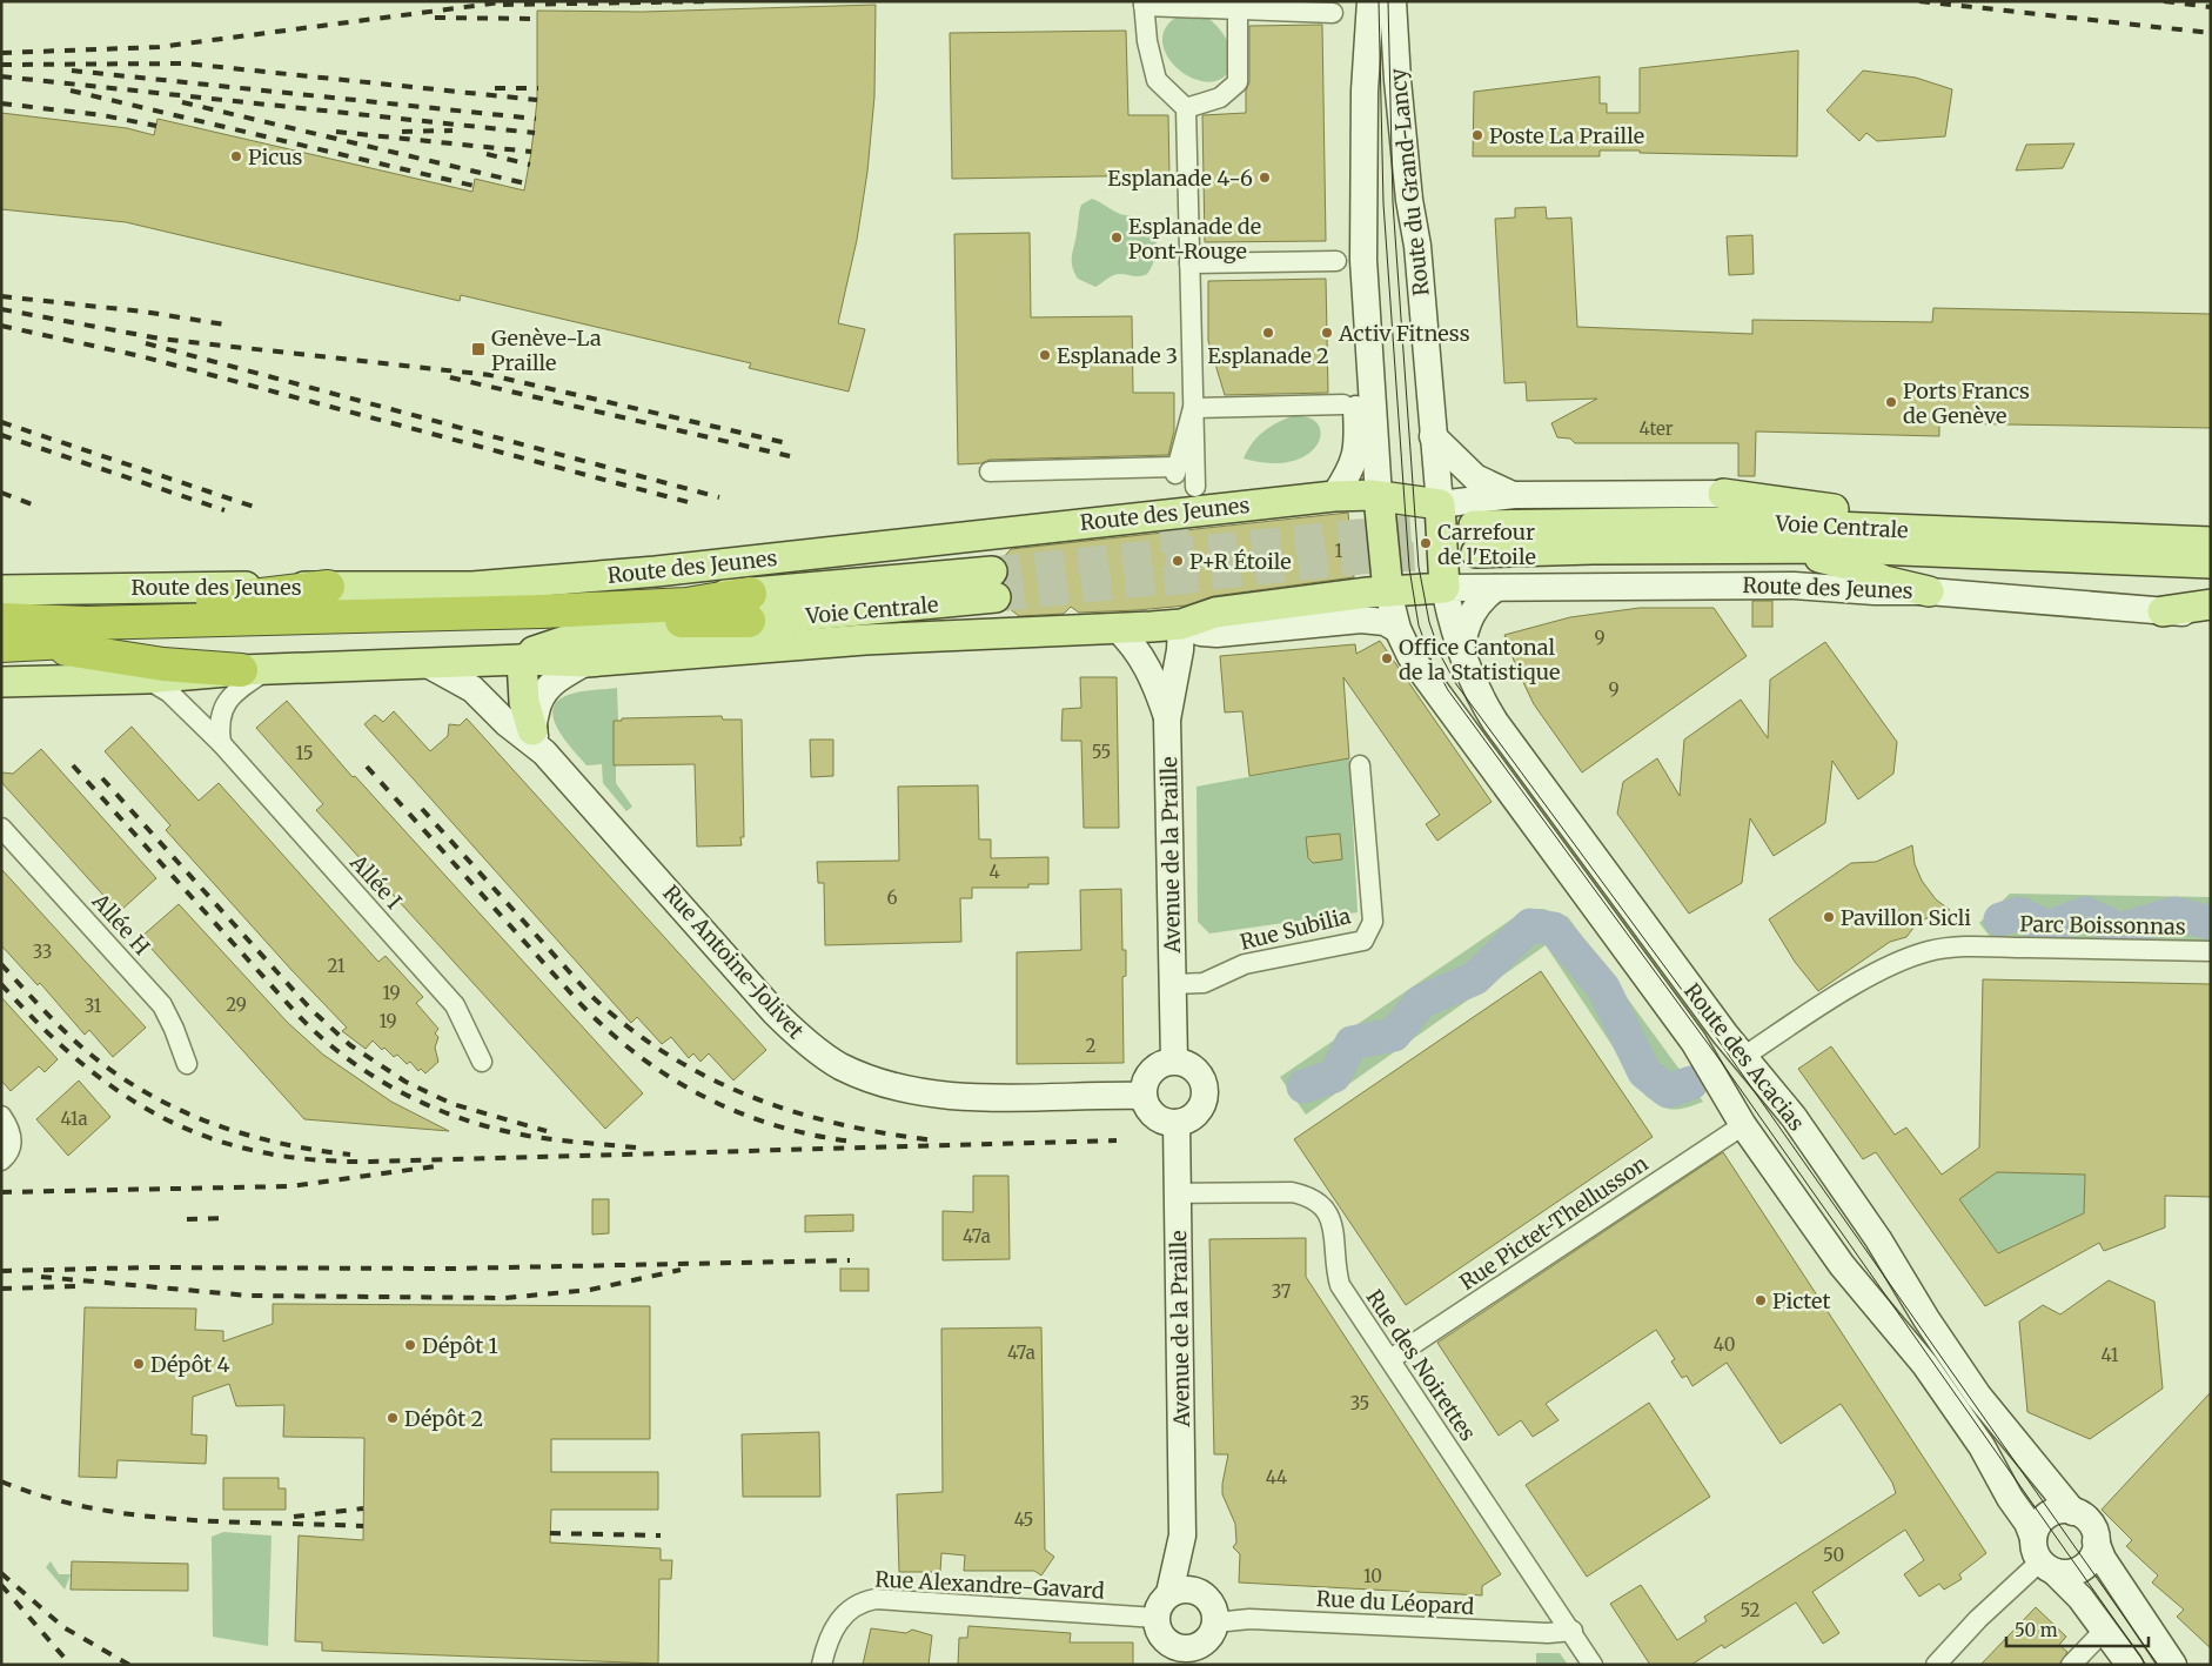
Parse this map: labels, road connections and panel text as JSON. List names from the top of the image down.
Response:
{
  "streets": {
    "main road": [
      "Route du Grand-Lancy",
      "Route des Jeunes",
      "Voie Centrale",
      "Avenue de la Praille",
      "Rue Antoine-Jolivet",
      "Route des Acacias"
    ],
    "street": [
      "Allée I",
      "Allée H",
      "Parc Boissonnas",
      "Rue Subilia",
      "Rue Pictet-Thellusson",
      "Rue des Noirettes",
      "Rue Alexandre-Gavard",
      "Rue du Léopard"
    ]
  },
  "crossings": [
    ["Route du Grand-Lancy", "Route des Jeunes"],
    ["Route des Jeunes", "Route des Acacias"],
    ["Avenue de la Praille", "Rue Subilia"],
    ["Avenue de la Praille", "Rue Antoine-Jolivet"],
    ["Avenue de la Praille", "Rue des Noirettes"],
    ["Avenue de la Praille", "Rue Alexandre-Gavard"],
    ["Avenue de la Praille", "Rue du Léopard"],
    ["Parc Boissonnas", "Route des Acacias"],
    ["Route des Acacias", "Rue Pictet-Thellusson"],
    ["Rue Pictet-Thellusson", "Rue des Noirettes"],
    ["Rue des Noirettes", "Rue du Léopard"],
    ["Rue Alexandre-Gavard", "Rue du Léopard"]
  ],
  "places": {
    "other": [
      "Poste La Praille",
      "Picus",
      "Esplanade 4-6",
      "Esplanade de Pont-Rouge",
      "Esplanade 2",
      "Activ Fitness",
      "Esplanade 3",
      "Ports Francs de Genève",
      "Carrefour de l'Etoile",
      "P+R Étoile",
      "Office Cantonal de la Statistique",
      "Pavillon Sicli",
      "Pictet",
      "Dépôt 1",
      "Dépôt 4",
      "Dépôt 2"
    ],
    "transit": ["Genève-La Praille"]
  },
  "house_numbers": [
    "4ter",
    "1",
    "9",
    "9",
    "55",
    "15",
    "4",
    "6",
    "33",
    "21",
    "19",
    "29",
    "31",
    "19",
    "2",
    "41a",
    "47a",
    "37",
    "40",
    "47a",
    "41",
    "35",
    "44",
    "45",
    "50",
    "10",
    "52"
  ],
  "scale_bar": "50 m"
}
